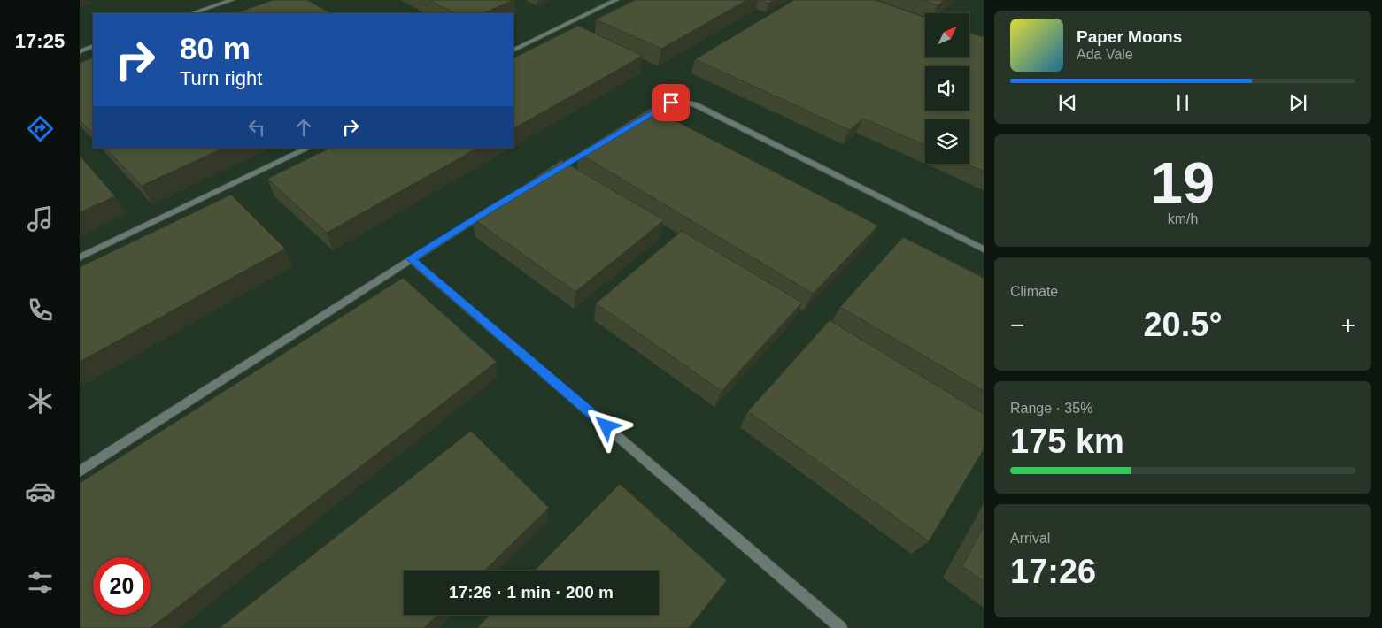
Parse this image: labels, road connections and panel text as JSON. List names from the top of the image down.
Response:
{
  "north": "top right",
  "page": {
    "tabs": "17:25",
    "turn": ["80 m", "Turn right"],
    "song": ["Paper Moons", "Ada Vale"],
    "tile": [
      ["19", "km/h"],
      "Climate",
      ["Range · 35%", "175 km"],
      ["Arrival", "17:26"]
    ],
    "heat": ["−", "20.5°", "+"],
    "limit": "20",
    "trip": "17:26 · 1 min · 200 m"
  }
}
